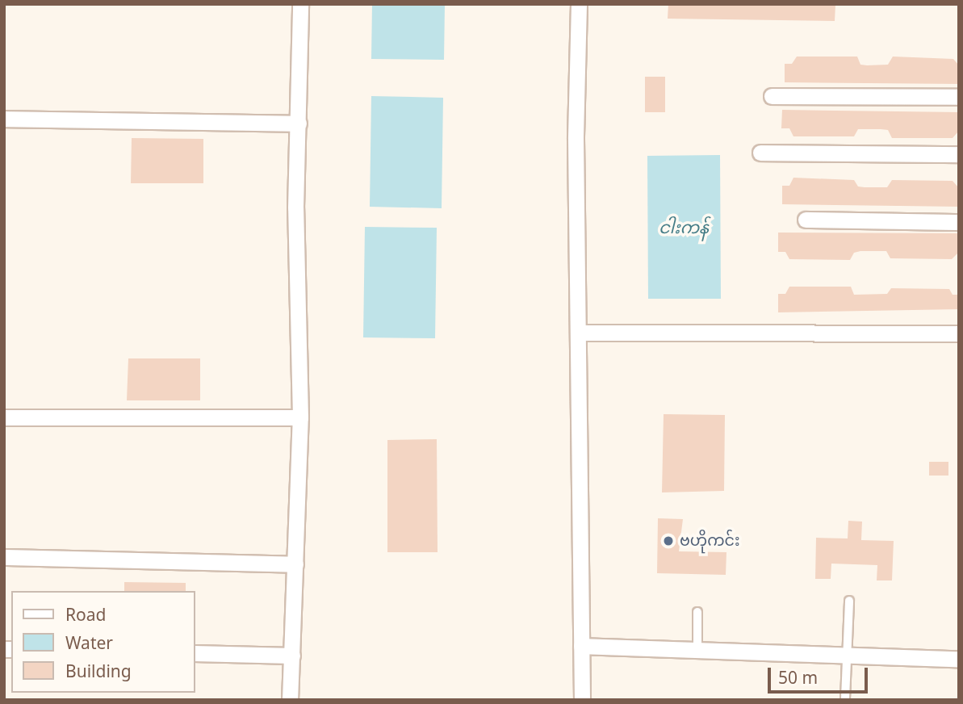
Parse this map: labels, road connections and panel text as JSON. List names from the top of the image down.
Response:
{
  "water": ["ငါးကန်"],
  "places": ["ဗဟိုကင်း"],
  "legend": ["Road", "Water", "Building"],
  "scale_bar": "50 m"
}
